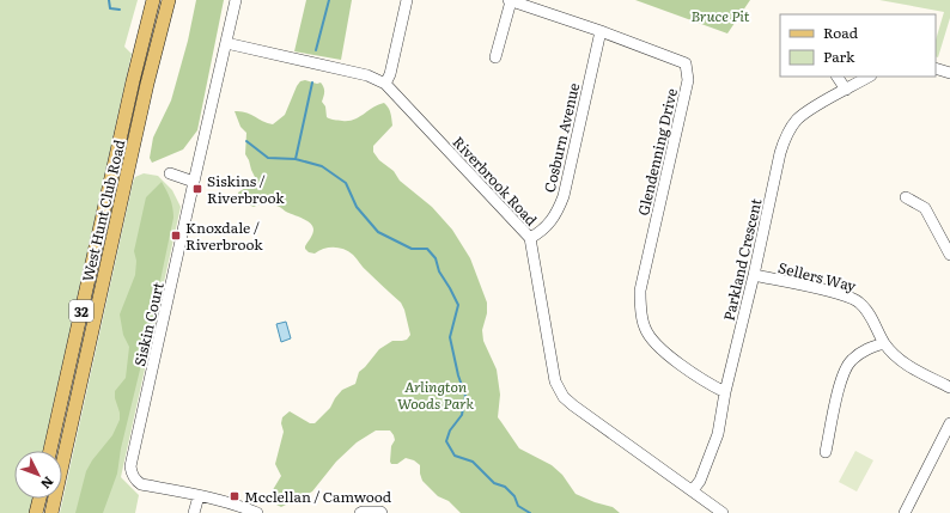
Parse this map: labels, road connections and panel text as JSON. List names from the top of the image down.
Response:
{
  "streets": {
    "main road": ["West Hunt Club Road", "32"],
    "street": [
      "Cosburn Avenue",
      "Glendenning Drive",
      "Riverbrook Road",
      "Parkland Crescent",
      "Sellers Way",
      "Siskin Court"
    ]
  },
  "crossings": [
    ["Cosburn Avenue", "Glendenning Drive"],
    ["Cosburn Avenue", "Riverbrook Road"],
    ["Glendenning Drive", "Parkland Crescent"],
    ["Riverbrook Road", "Parkland Crescent"],
    ["Riverbrook Road", "Siskin Court"],
    ["Parkland Crescent", "Sellers Way"]
  ],
  "parks": ["Bruce Pit", "Arlington Woods Park"],
  "places": {
    "transit": ["Siskins / Riverbrook", "Knoxdale / Riverbrook", "Mcclellan / Camwood"]
  },
  "legend": ["Road", "Park"],
  "north": "bottom right"
}
